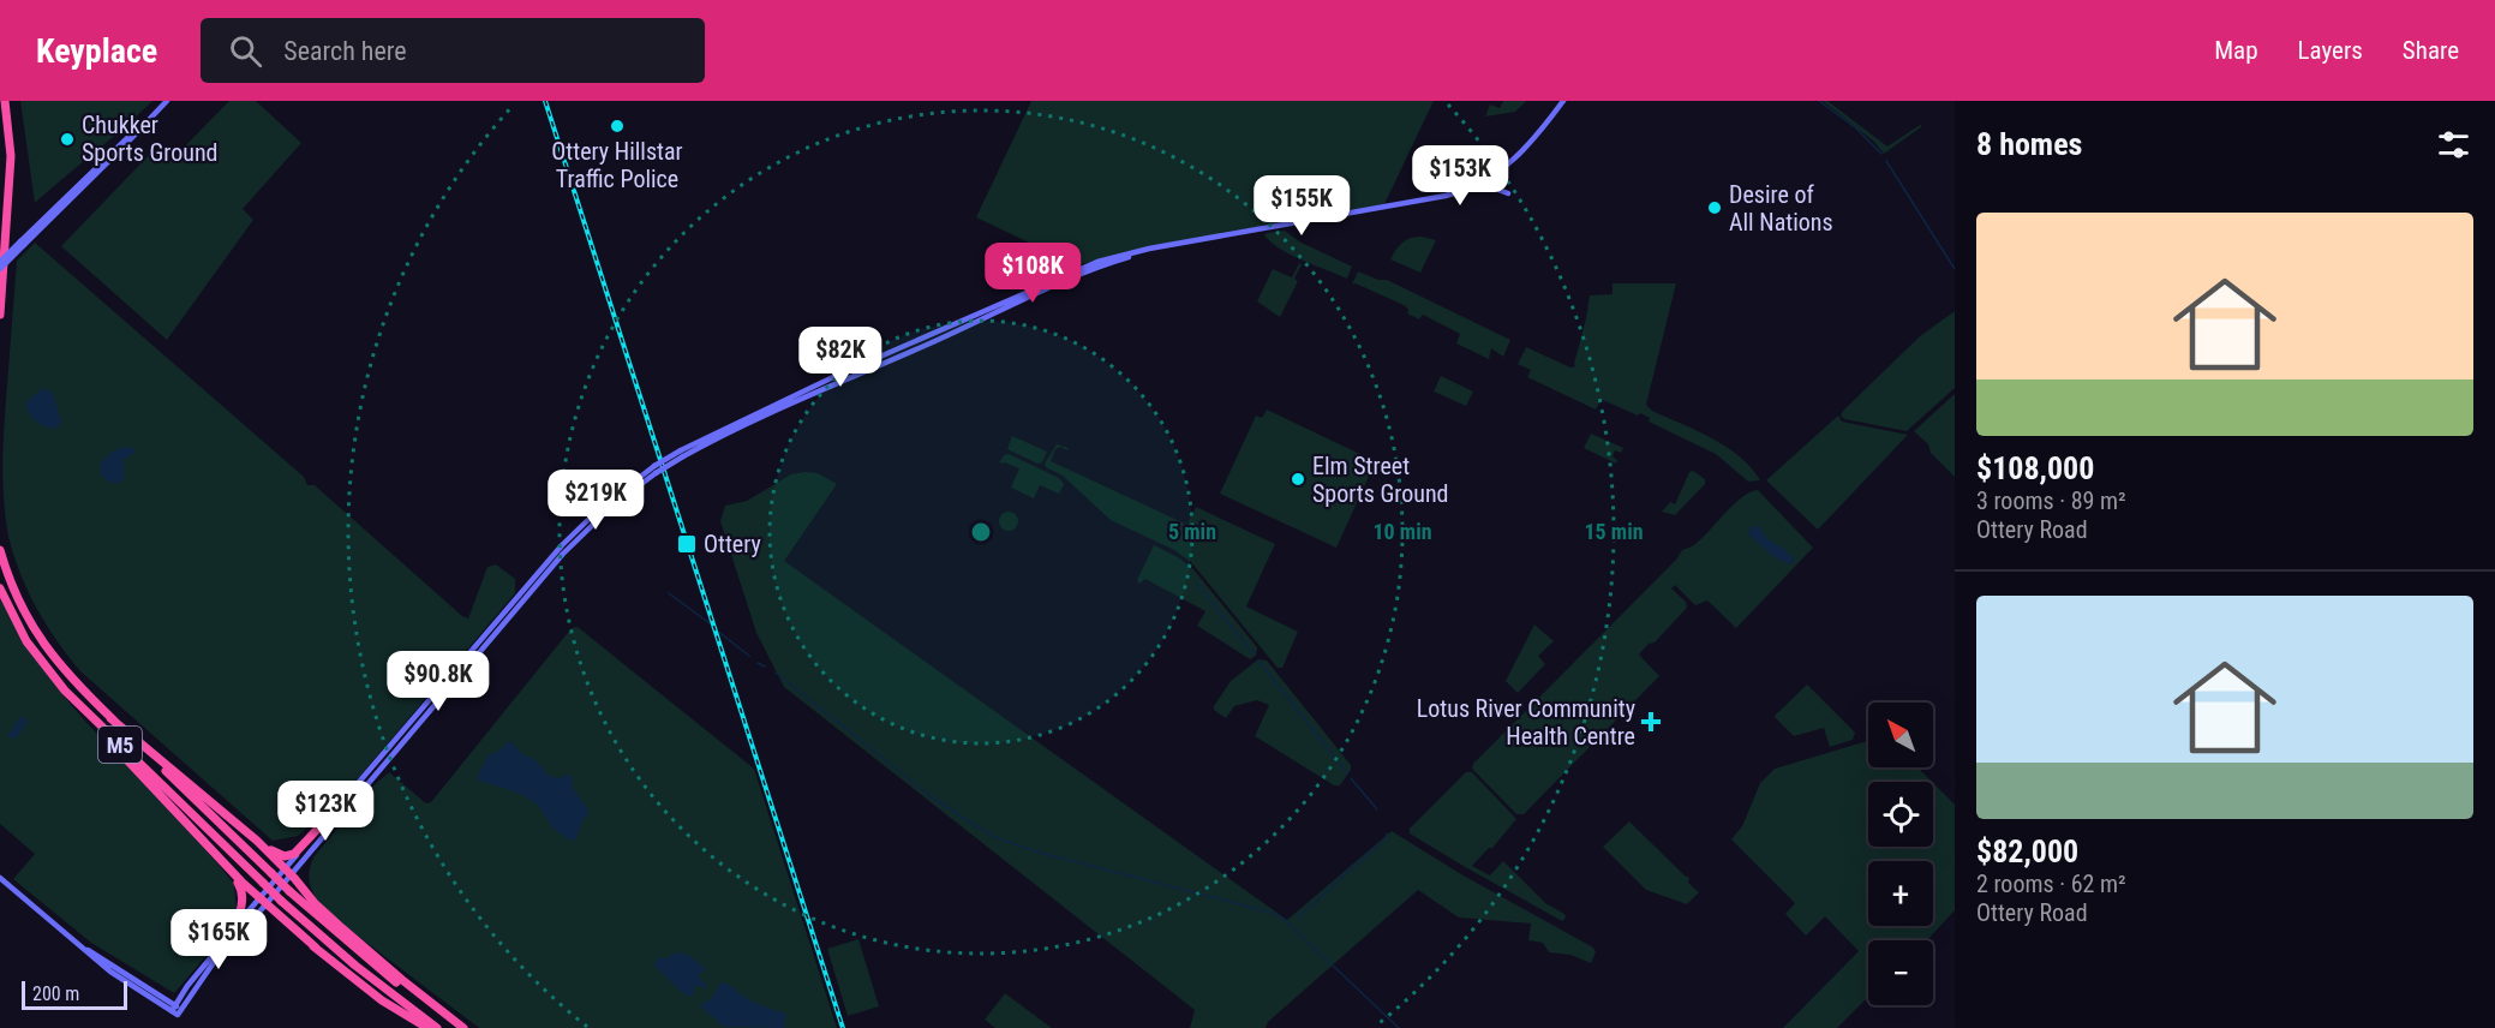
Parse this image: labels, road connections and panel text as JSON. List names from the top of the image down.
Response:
{
  "streets": {
    "highway": ["M5"]
  },
  "places": {
    "other": [
      "Ottery Hillstar Traffic Police",
      "Chukker Sports Ground",
      "Desire of All Nations",
      "Elm Street Sports Ground"
    ],
    "transit": ["Ottery"],
    "health": ["Lotus River Community Health Centre"]
  },
  "scale_bar": "200 m",
  "north": "top left",
  "page": {
    "header": "Keyplace",
    "search": "Search here",
    "nav": ["Map", "Layers", "Share"],
    "heading": "8 homes",
    "price": [
      "$153K",
      "$155K",
      "$108K",
      "$82K",
      "$219K",
      "$90.8K",
      "$123K",
      "$165K"
    ],
    "list": [
      {
        "name": "$108,000",
        "note": "3 rooms · 89 m² · Ottery Road"
      },
      {
        "name": "$82,000",
        "note": "2 rooms · 62 m² · Ottery Road"
      }
    ],
    "map_buttons": ["+", "−"],
    "scale": "200 m"
  },
  "rings": ["5 min", "10 min", "15 min"]
}
